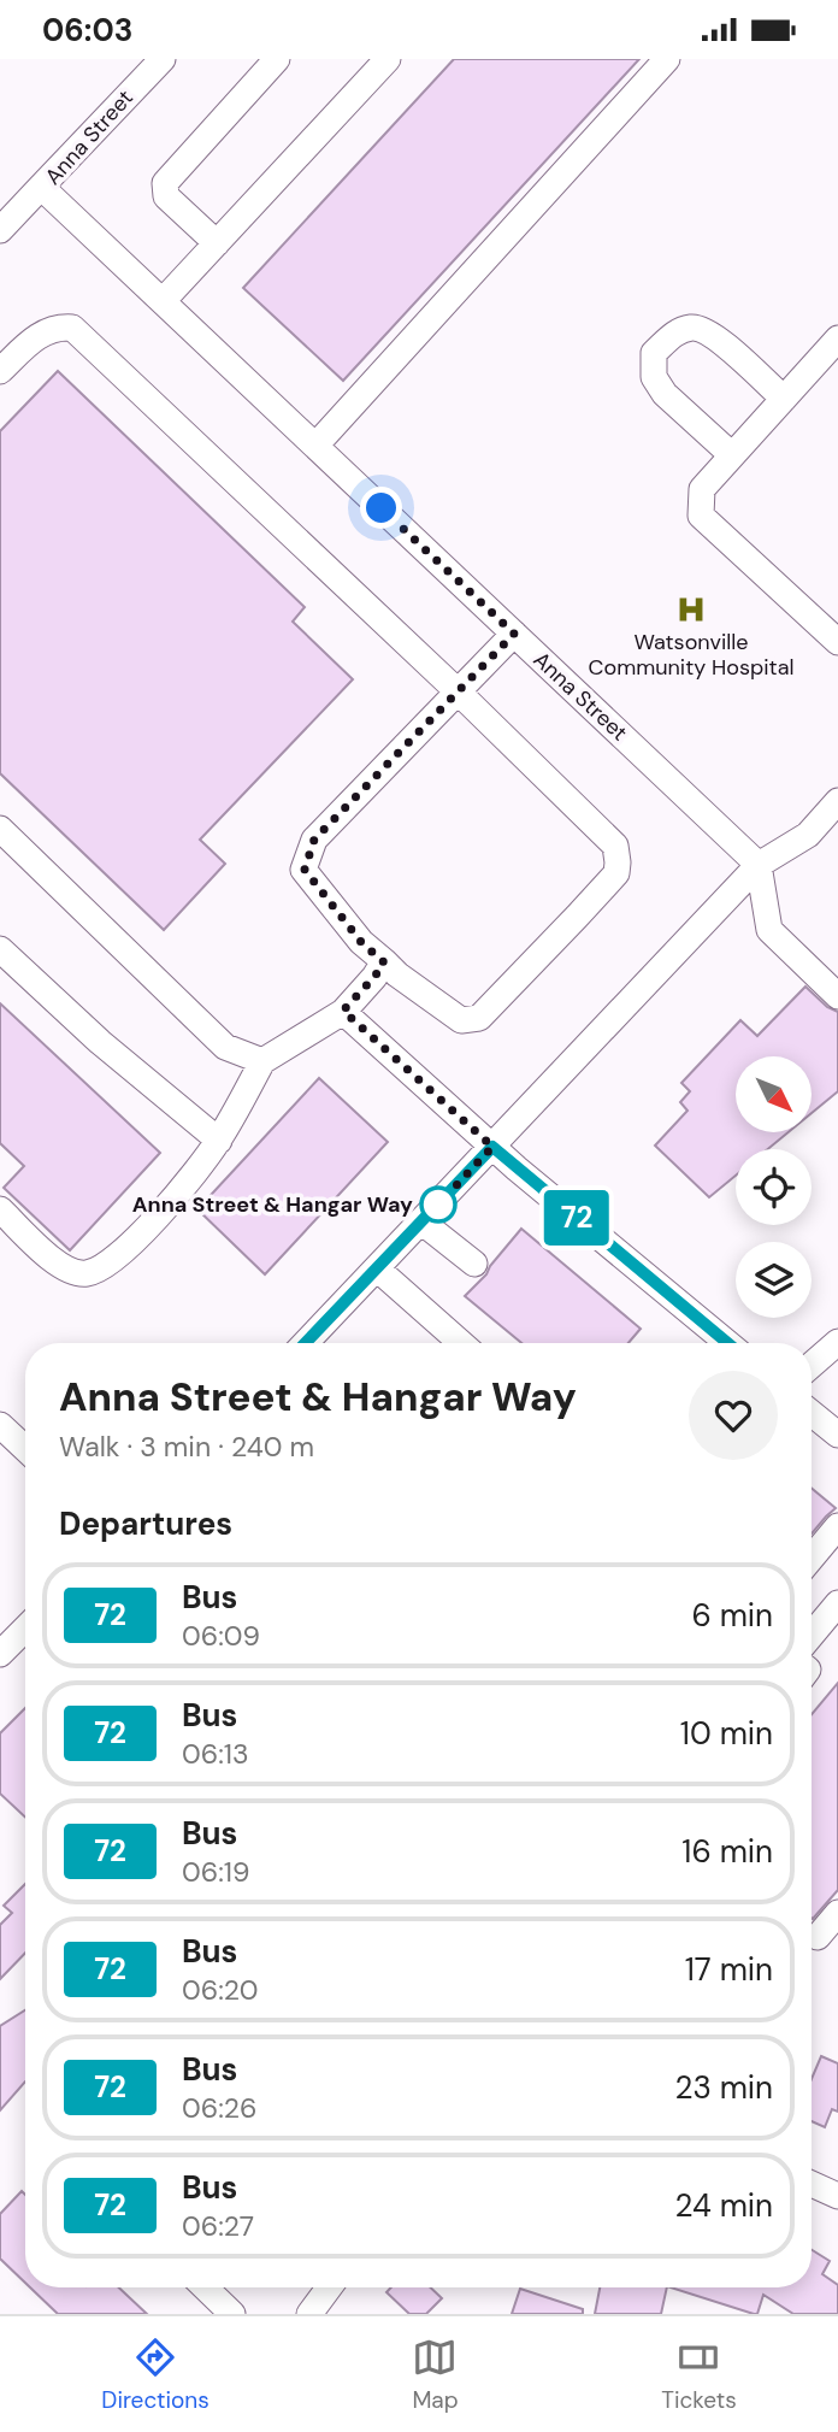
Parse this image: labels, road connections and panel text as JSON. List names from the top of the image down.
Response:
{
  "streets": {
    "street": ["Anna Street"]
  },
  "places": {
    "hospital": ["Watsonville Community Hospital"],
    "other": ["Anna Street & Hangar Way"]
  },
  "lines": ["bus line 72"],
  "north": "bottom right",
  "page": {
    "status": "06:03",
    "on_map": "72",
    "heading": [
      ["Anna Street & Hangar Way", "Walk · 3 min · 240 m"],
      "Departures"
    ],
    "list": [
      {
        "mark": "72",
        "name": "Bus",
        "note": "06:09",
        "value": "6 min"
      },
      {
        "mark": "72",
        "name": "Bus",
        "note": "06:13",
        "value": "10 min"
      },
      {
        "mark": "72",
        "name": "Bus",
        "note": "06:19",
        "value": "16 min"
      },
      {
        "mark": "72",
        "name": "Bus",
        "note": "06:20",
        "value": "17 min"
      },
      {
        "mark": "72",
        "name": "Bus",
        "note": "06:26",
        "value": "23 min"
      },
      {
        "mark": "72",
        "name": "Bus",
        "note": "06:27",
        "value": "24 min"
      }
    ],
    "tabs": ["Directions", "Map", "Tickets"]
  }
}
